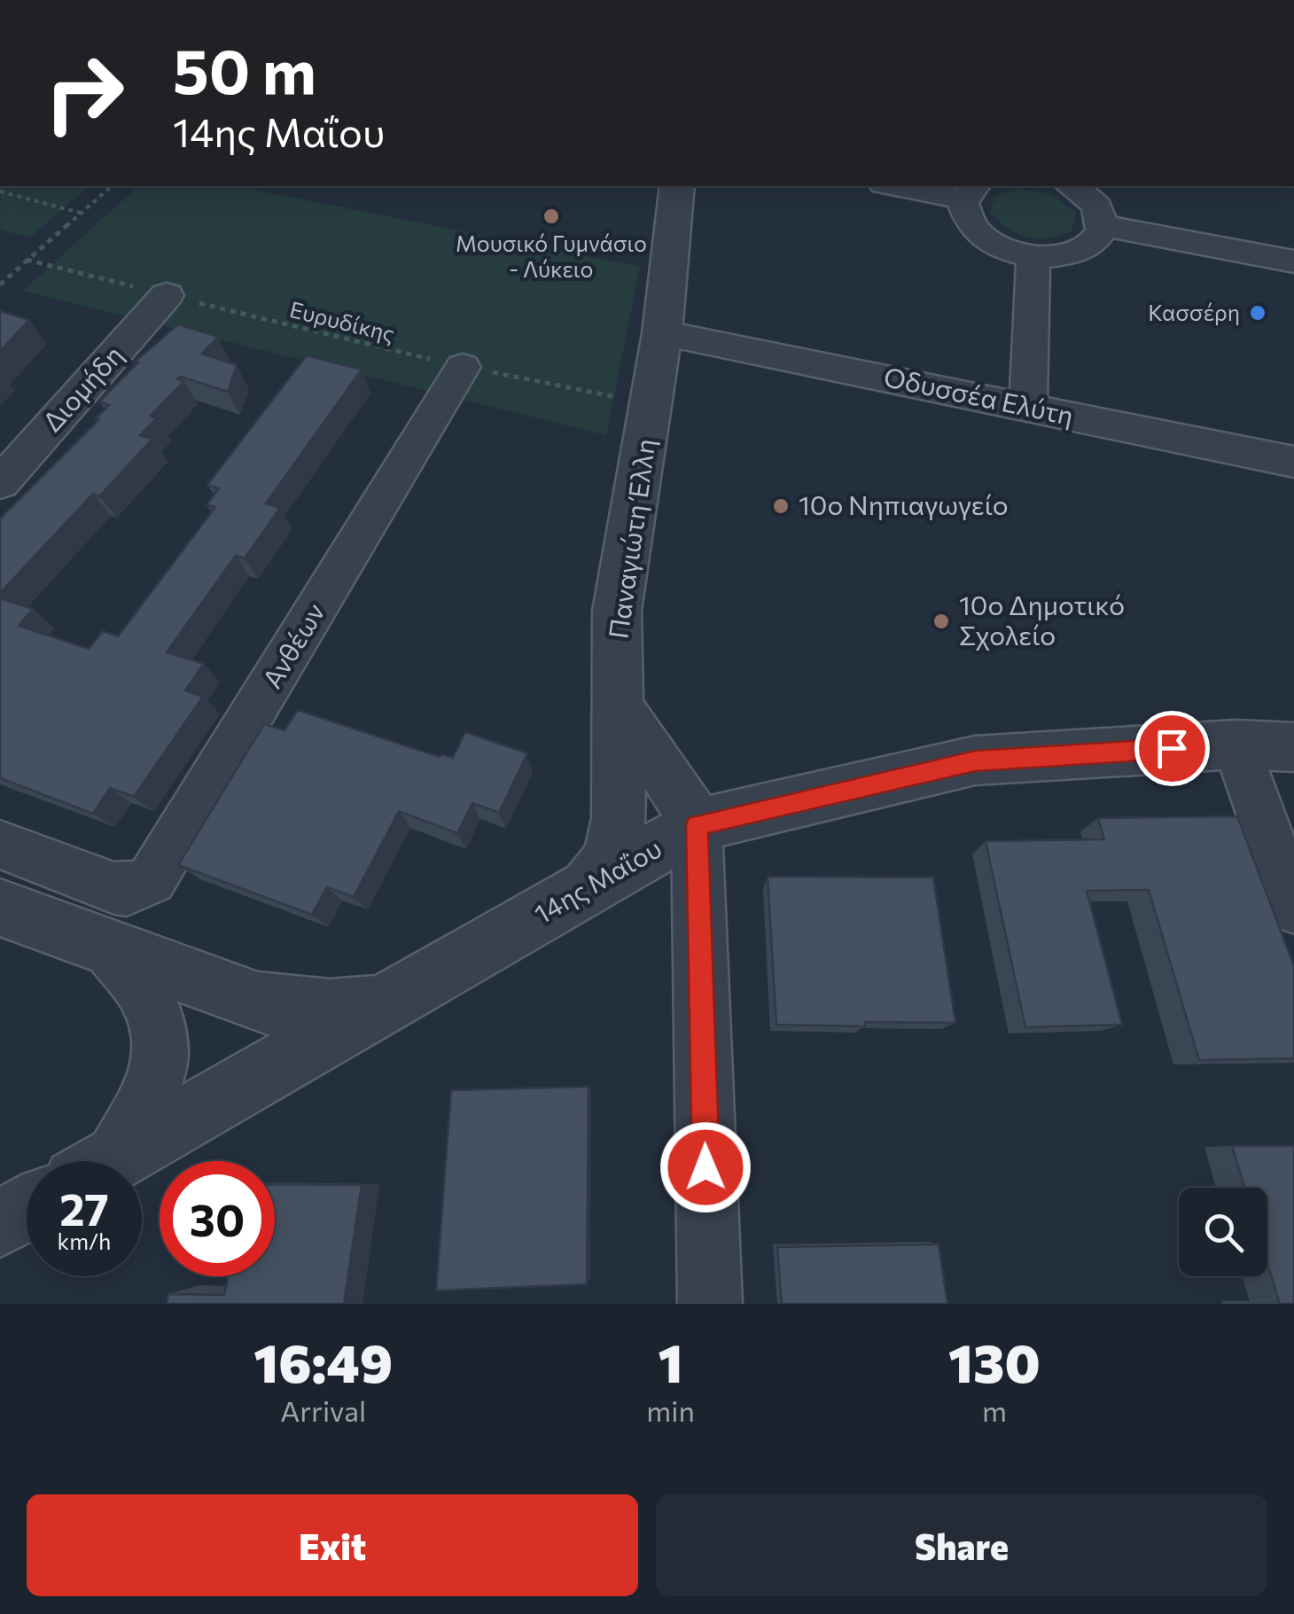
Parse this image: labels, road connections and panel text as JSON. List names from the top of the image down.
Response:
{
  "streets": {
    "street": [
      "Διομήδη",
      "Οδυσσέα Ελύτη",
      "Παναγιώτη Έλλη",
      "Ανθέων",
      "14ης Μαΐου"
    ],
    "path": ["Ευρυδίκης"]
  },
  "crossings": [
    ["Ευρυδίκης", "Διομήδη"],
    ["Ευρυδίκης", "Παναγιώτη Έλλη"],
    ["Ευρυδίκης", "Ανθέων"],
    ["Οδυσσέα Ελύτη", "Παναγιώτη Έλλη"],
    ["Παναγιώτη Έλλη", "14ης Μαΐου"]
  ],
  "places": [
    "Μουσικό Γυμνάσιο - Λύκειο",
    "Κασσέρη",
    "10ο Νηπιαγωγείο",
    "10ο Δημοτικό Σχολείο"
  ],
  "page": {
    "turn": ["50 m", "14ης Μαΐου"],
    "speed": "27 km/h",
    "limit": "30",
    "eta": [
      "16:49",
      "Arrival",
      "1",
      "min",
      "130",
      "m"
    ],
    "buttons": ["Exit", "Share"]
  }
}
